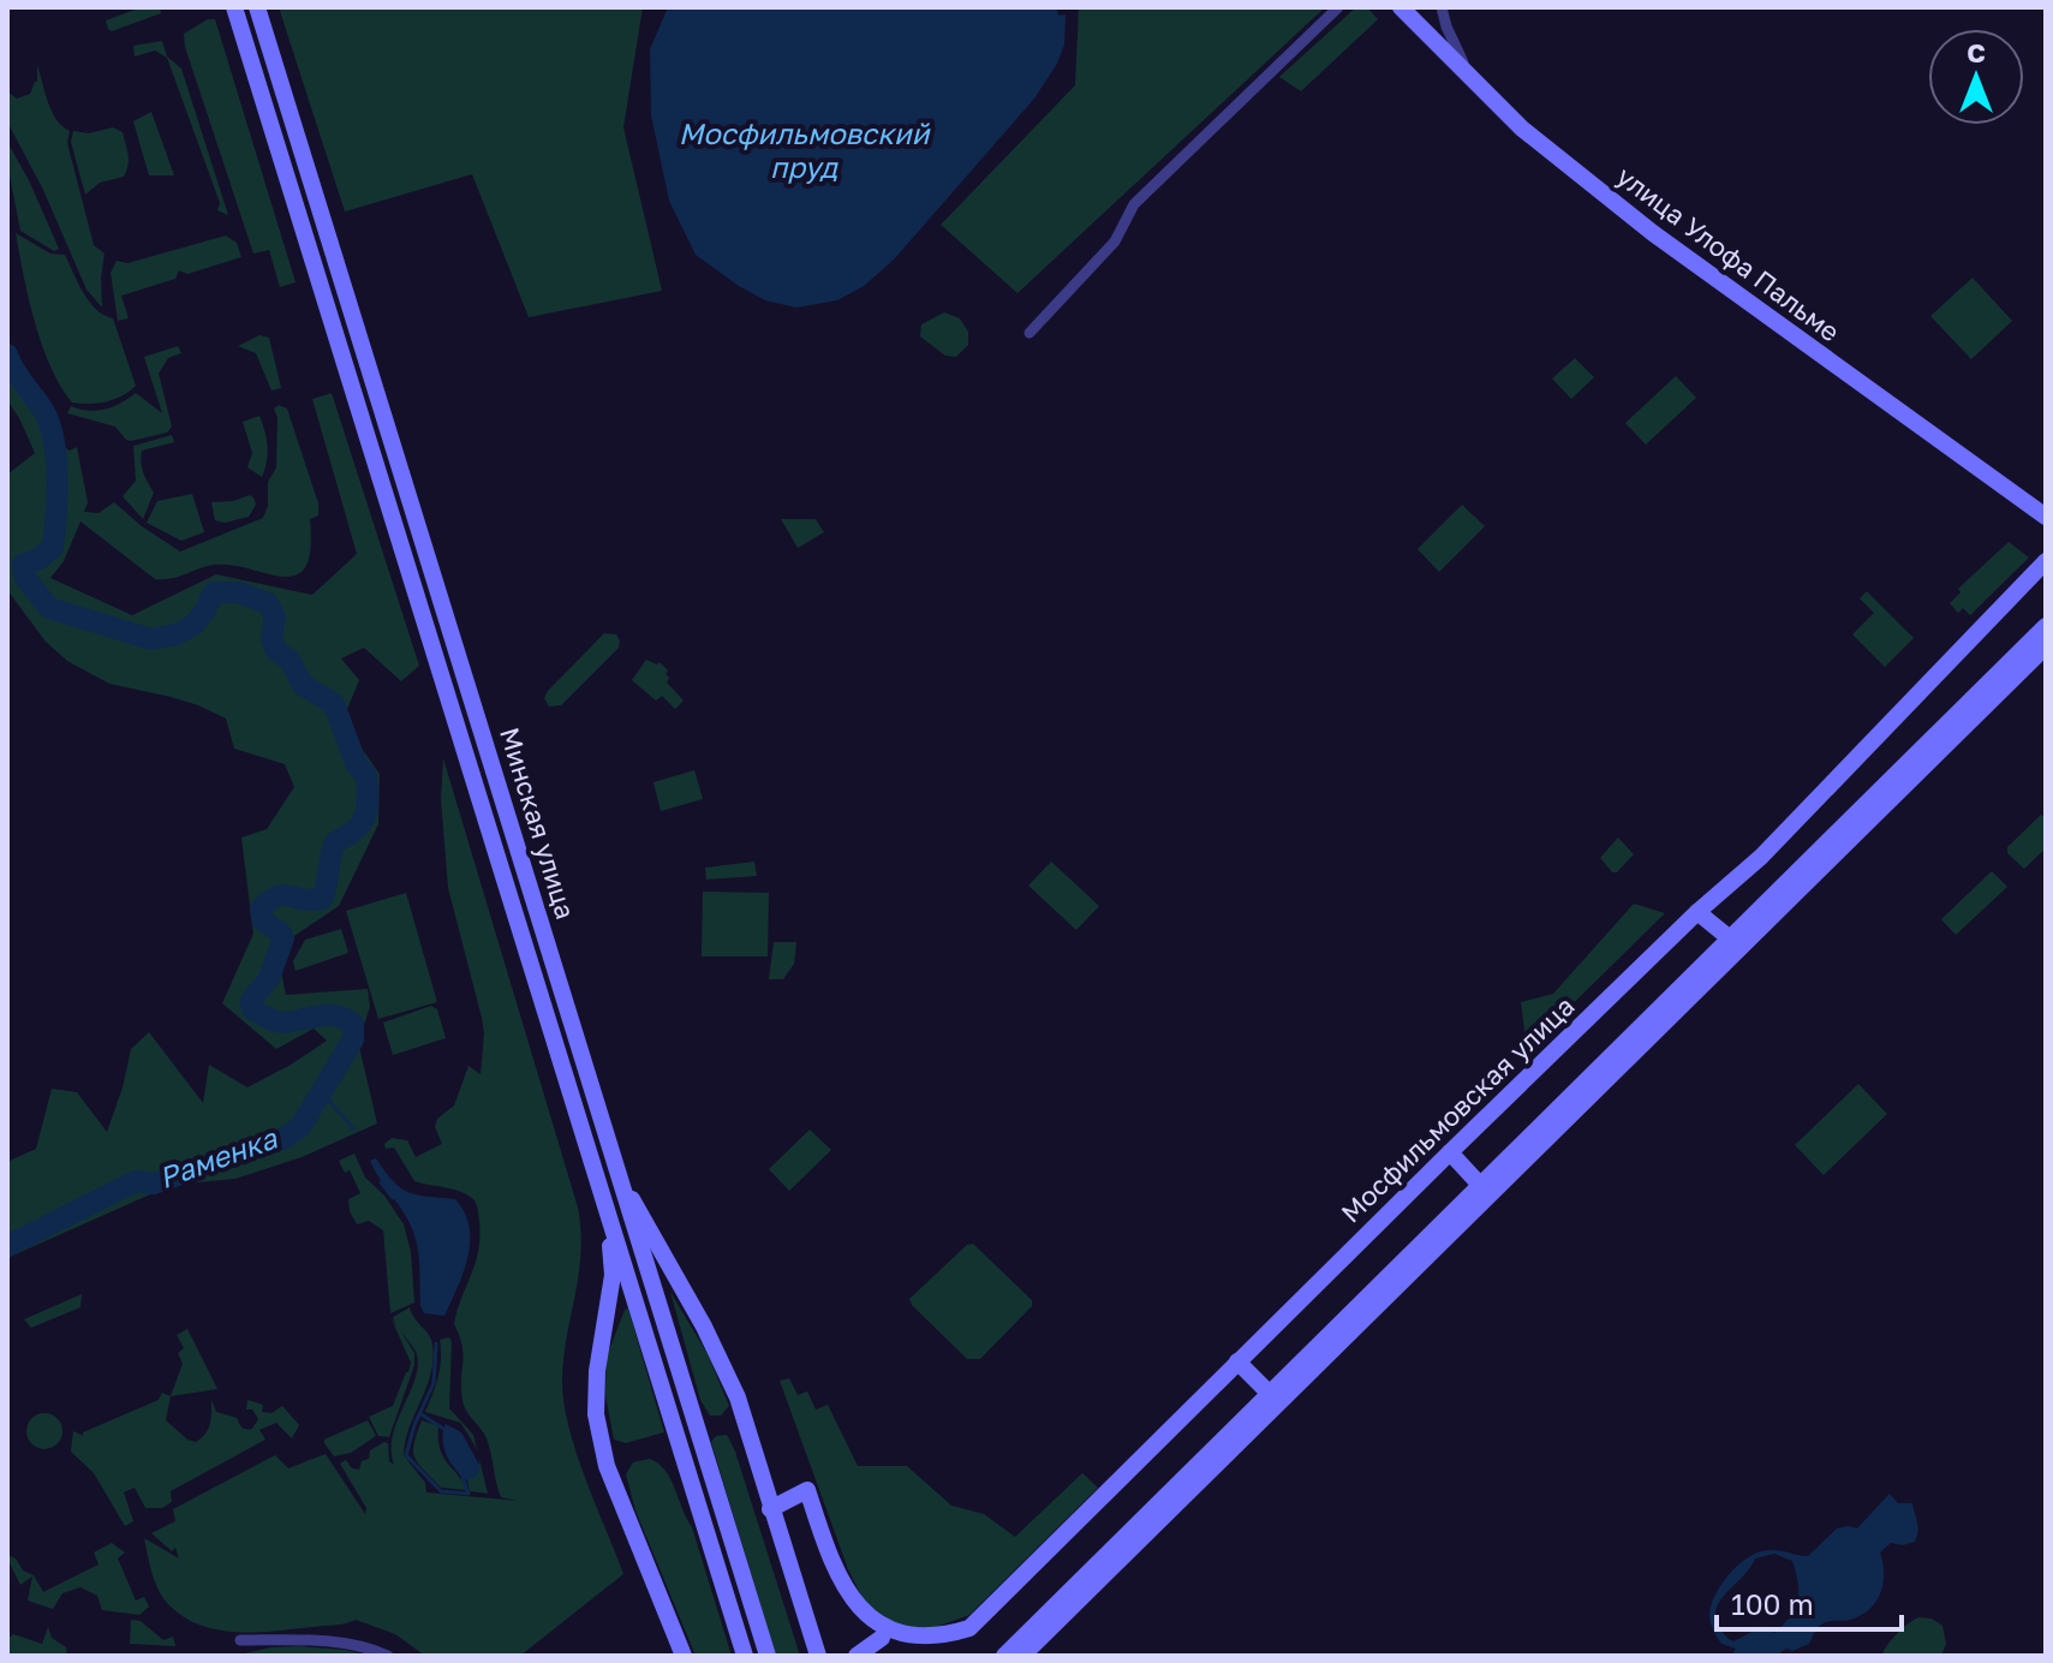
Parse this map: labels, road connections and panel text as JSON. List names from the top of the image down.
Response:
{
  "streets": {
    "main road": ["улица Улофа Пальме", "Минская улица", "Мосфильмовская улица"]
  },
  "water": ["Мосфильмовский пруд", "Раменка"],
  "scale_bar": "100 m",
  "north": "top"
}
